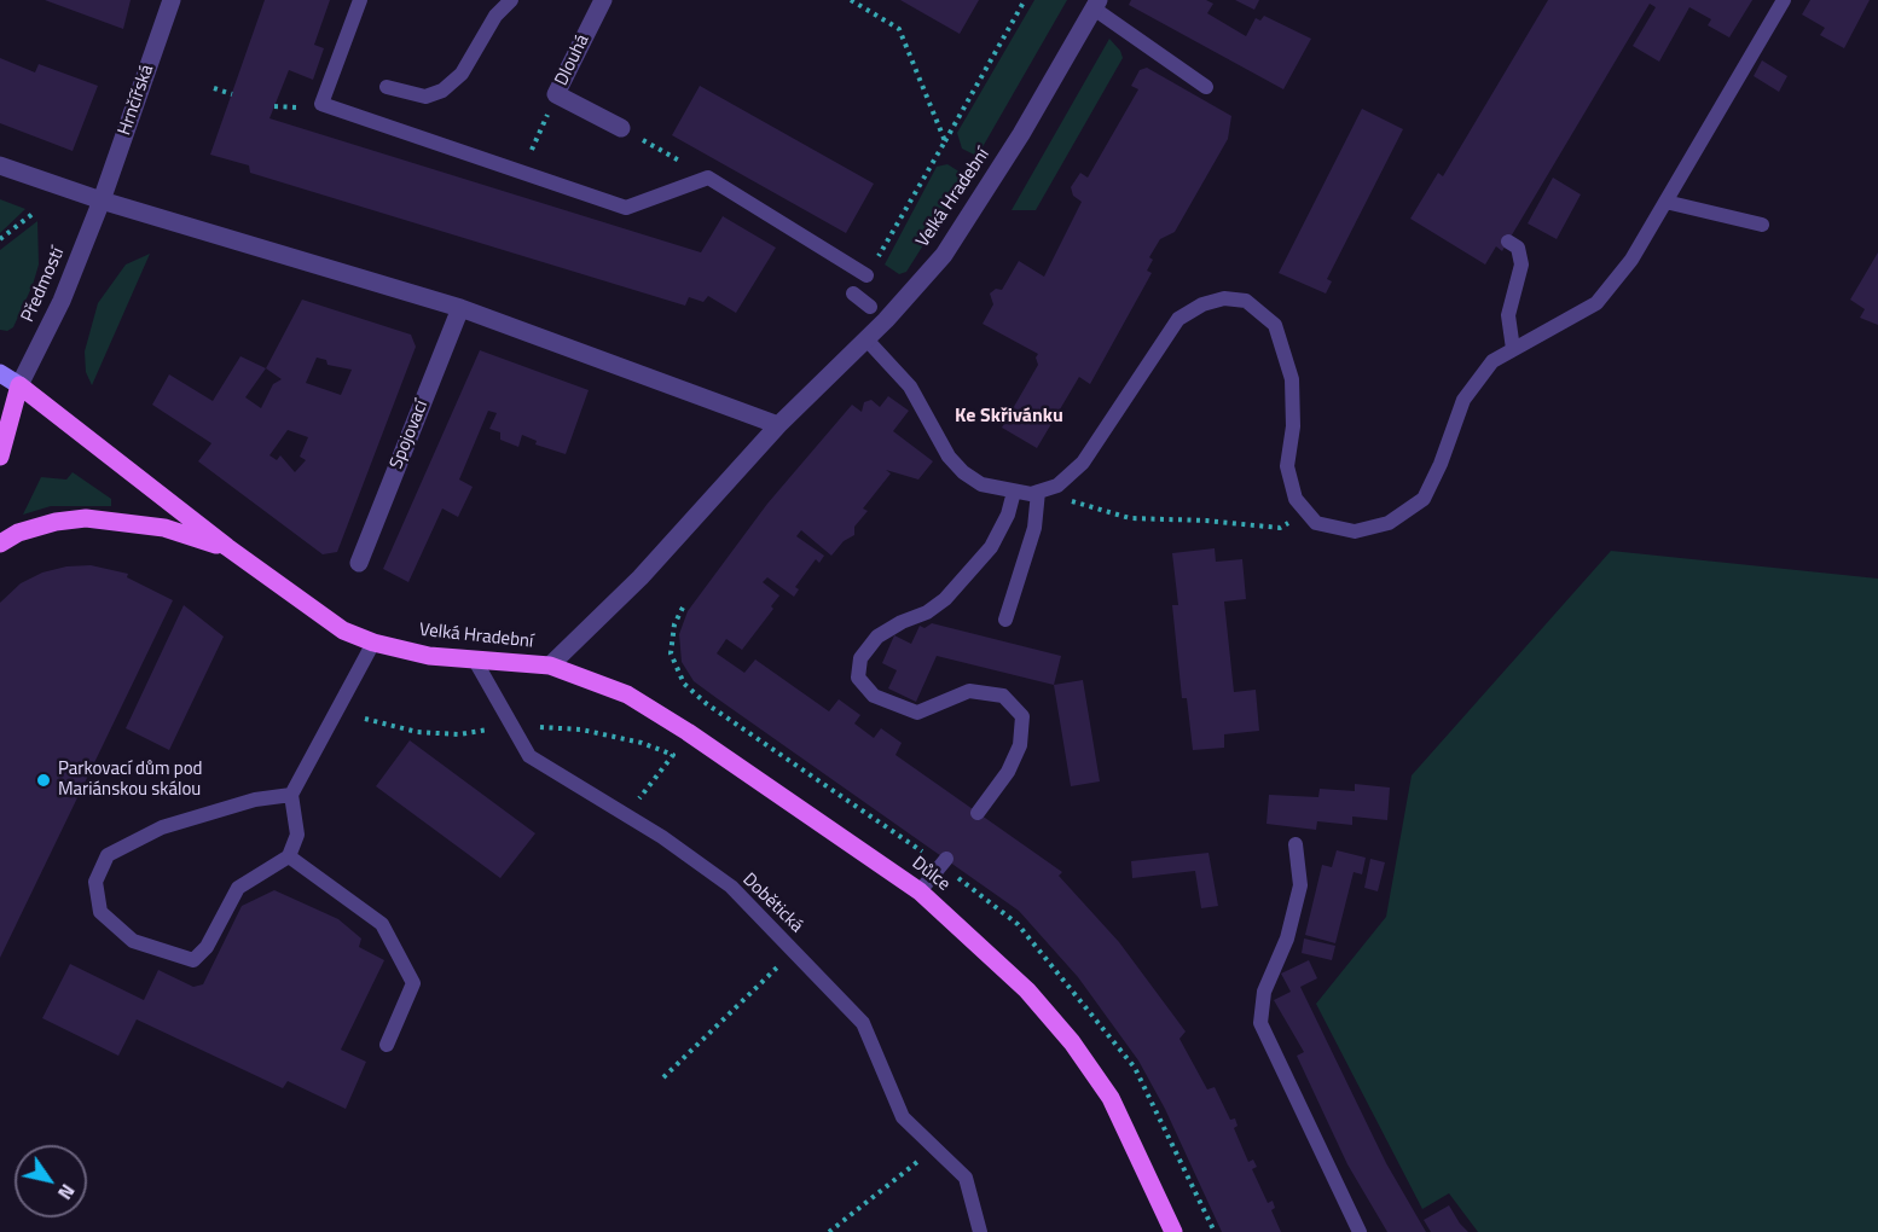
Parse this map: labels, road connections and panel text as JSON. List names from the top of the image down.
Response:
{
  "streets": {
    "main road": ["Velká Hradební", "Předmostí", "Důlce"],
    "street": ["Dlouhá", "Hrnčířská", "Spojovací"],
    "lane": ["Dobětická"]
  },
  "crossings": [
    ["Hrnčířská", "Předmostí"],
    ["Velká Hradební", "Předmostí"],
    ["Velká Hradební", "Důlce"],
    ["Velká Hradební", "Dobětická"]
  ],
  "districts": ["Ke Skřivánku"],
  "places": ["Parkovací dům pod Mariánskou skálou"],
  "north": "bottom right"
}
